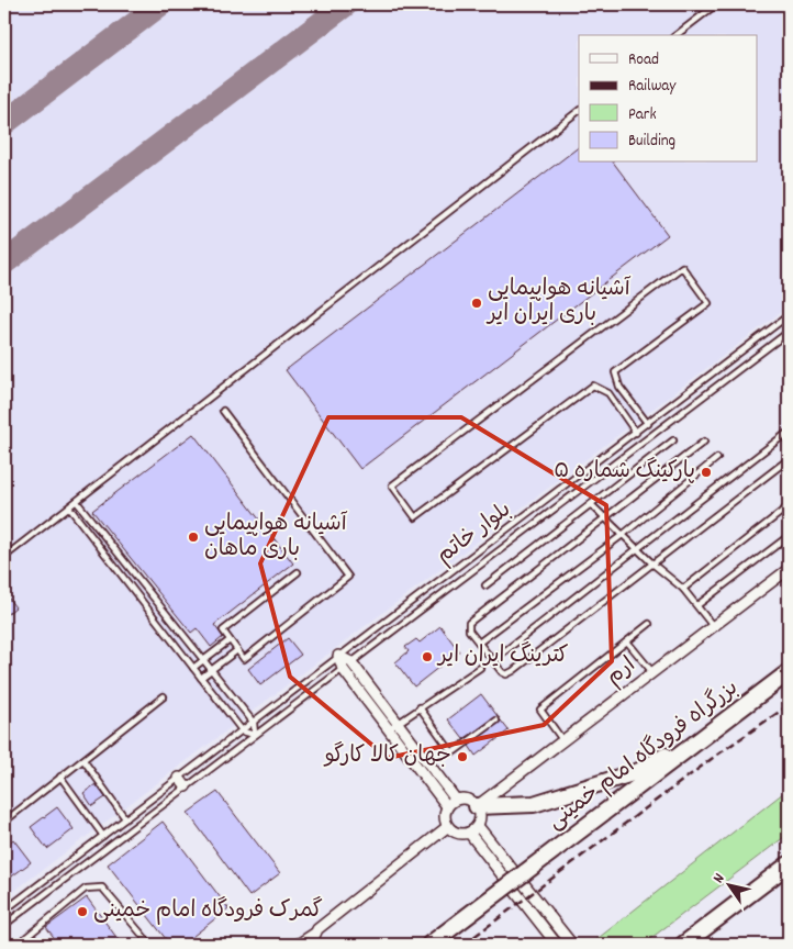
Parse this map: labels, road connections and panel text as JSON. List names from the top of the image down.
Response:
{
  "streets": {
    "highway": ["بزرگراه فرودگاه امام خمینی"],
    "street": ["ارم"],
    "lane": ["بلوار خاتم"]
  },
  "places": [
    "آشیانه هواپیمایی باری ایران ایر",
    "پارکینگ شماره ۵",
    "آشیانه هواپیمایی باری ماهان",
    "کترینگ ایران ایر",
    "جهان کالا کارگو",
    "گمرک فرودگاه امام خمینی"
  ],
  "legend": [
    "Road",
    "Railway",
    "Park",
    "Building"
  ],
  "north": "top left"
}
